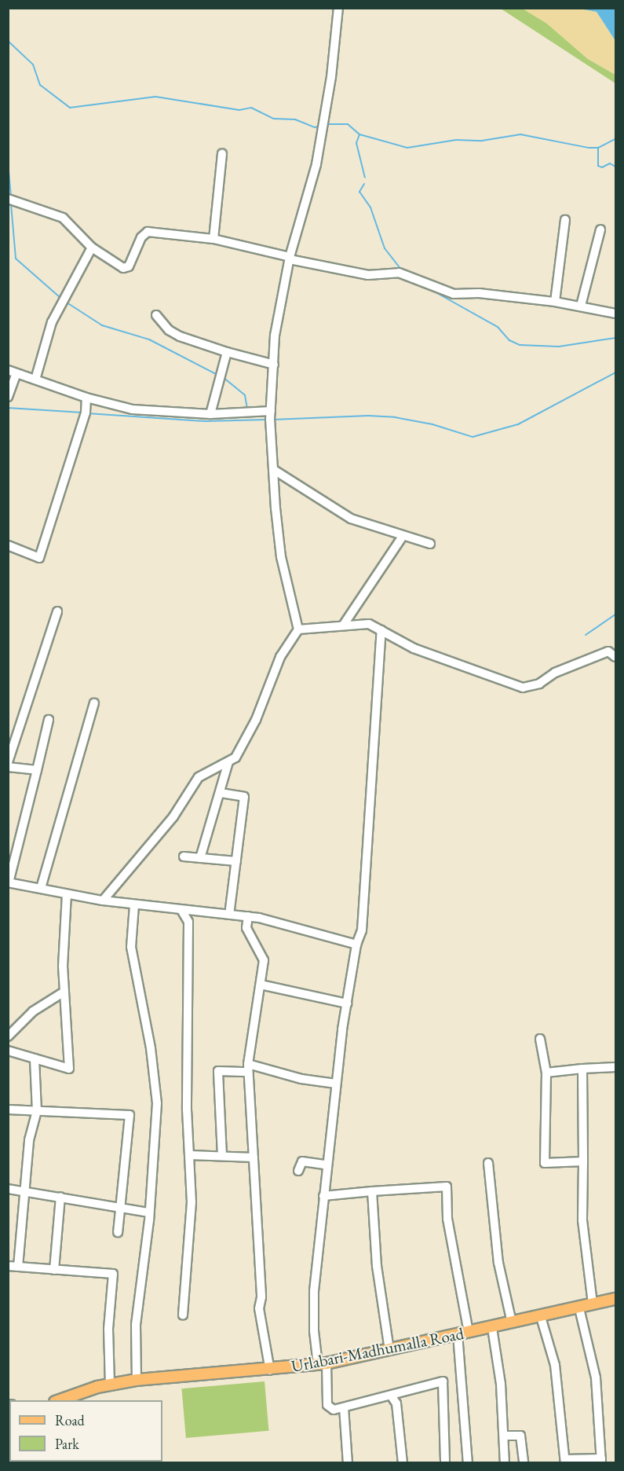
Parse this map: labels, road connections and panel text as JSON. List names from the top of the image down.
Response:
{
  "streets": {
    "main road": ["Urlabari-Madhumalla Road"]
  },
  "legend": ["Road", "Park"]
}
